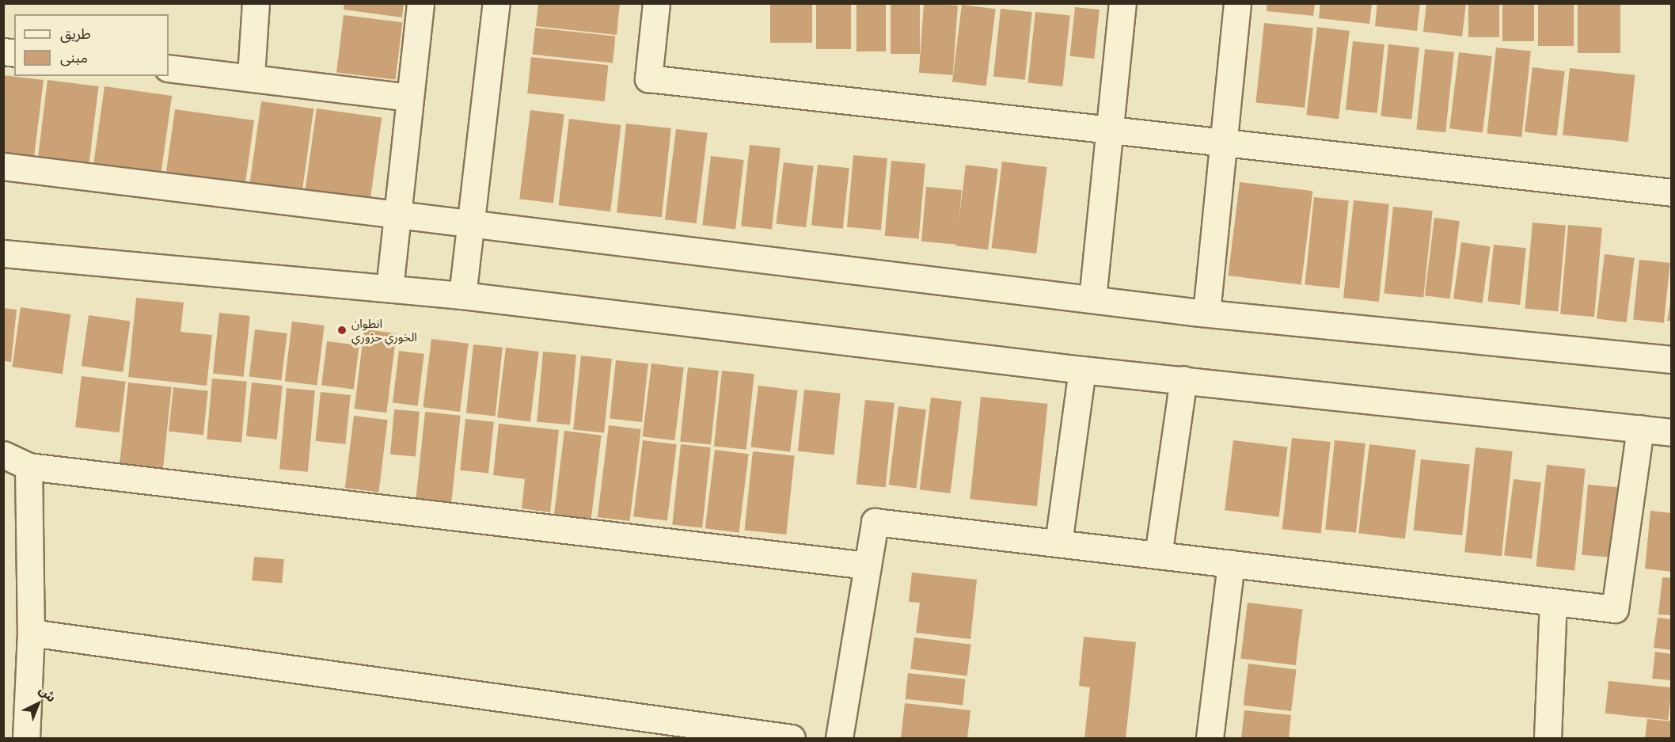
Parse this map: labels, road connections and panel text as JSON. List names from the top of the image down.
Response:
{
  "places": ["انطوان الخوري حزوري"],
  "legend": ["طريق", "مبنى"],
  "north": "top right"
}
